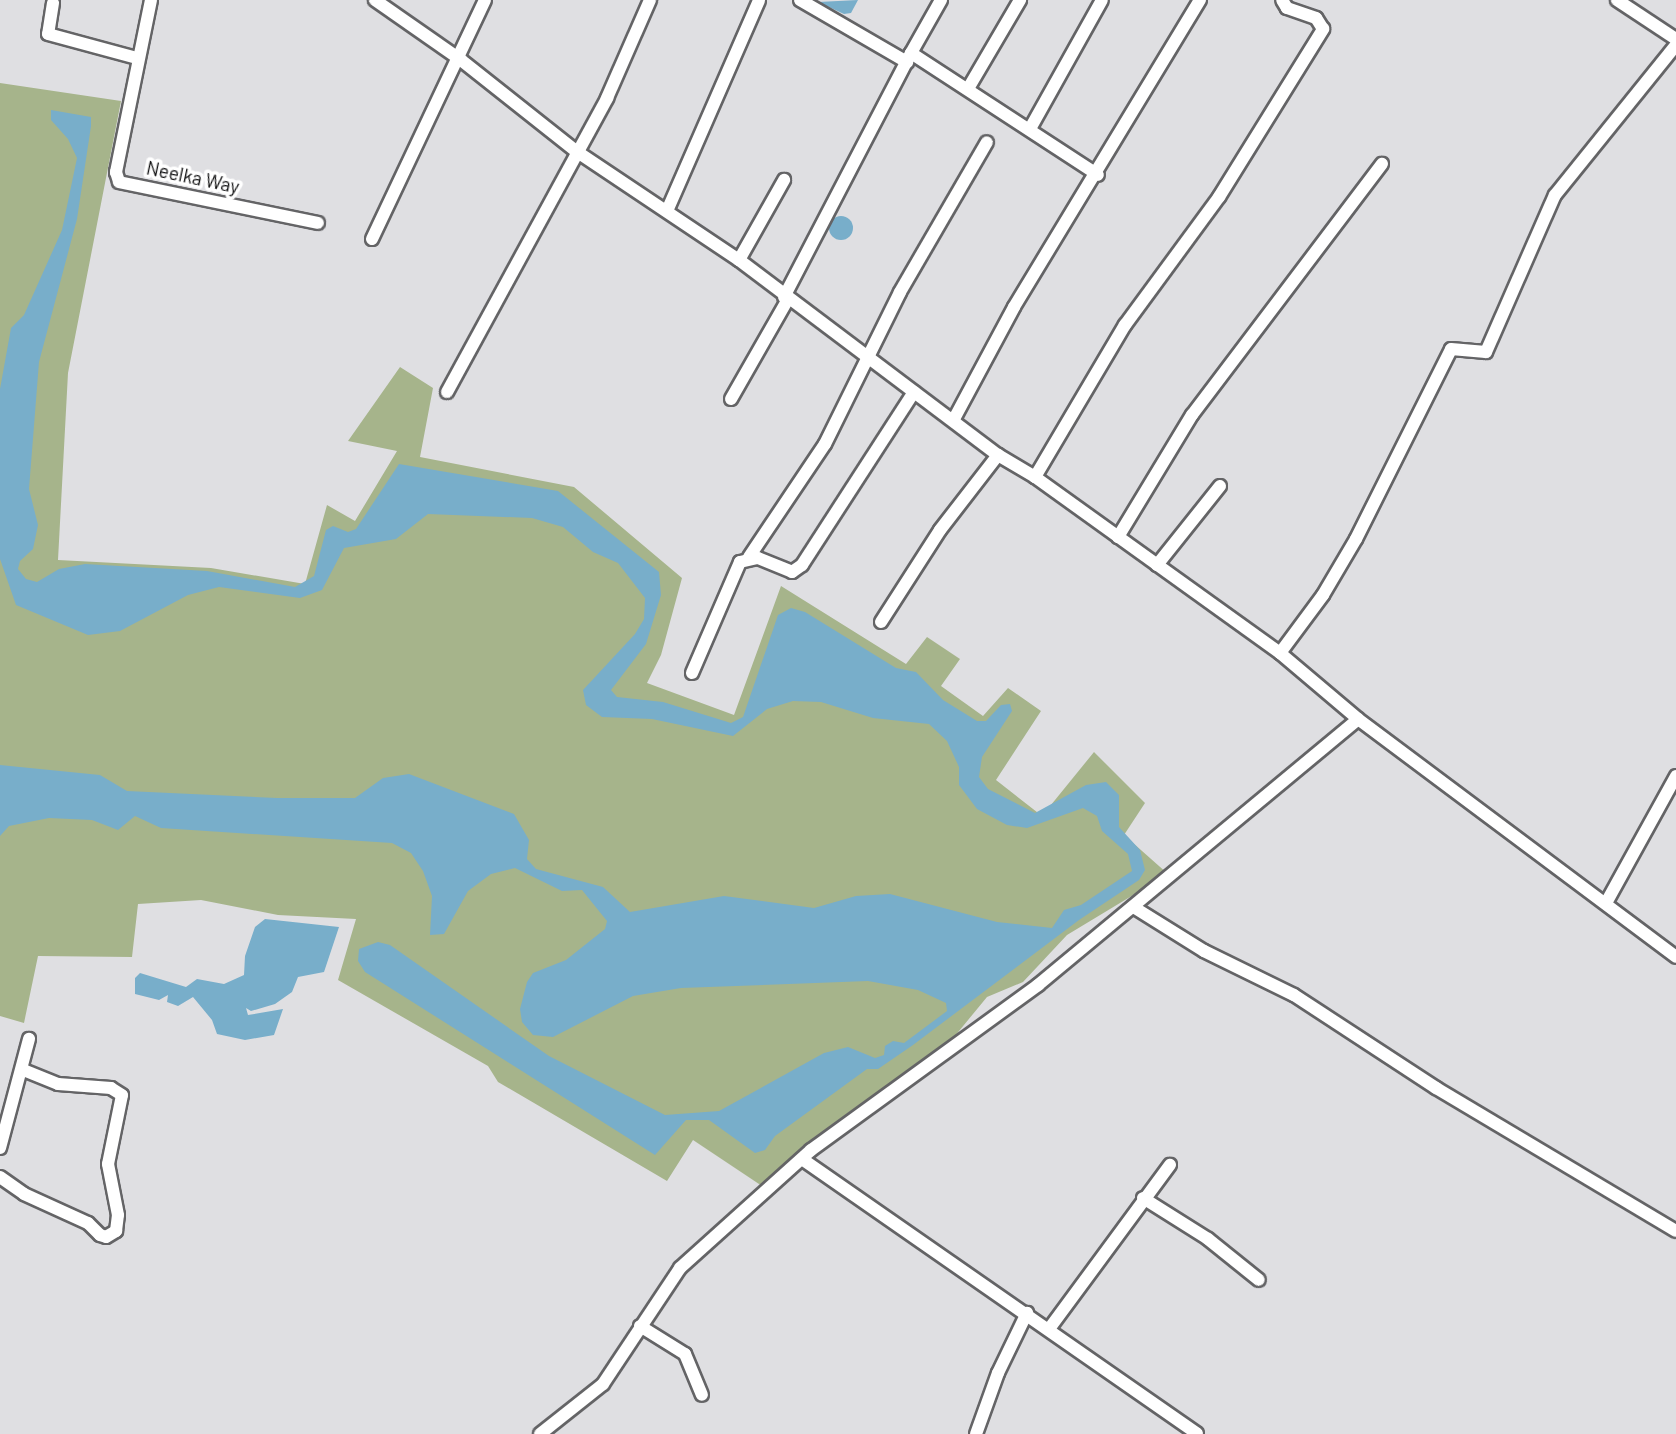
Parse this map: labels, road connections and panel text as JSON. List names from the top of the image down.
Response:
{
  "streets": {
    "street": ["Neelka Way"]
  }
}
